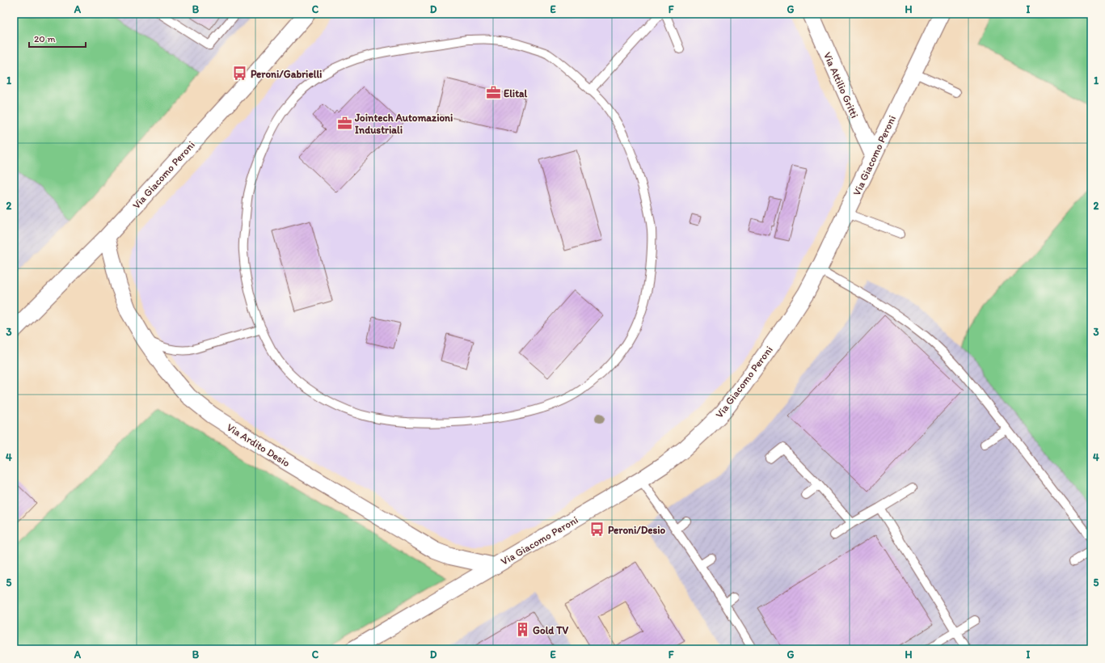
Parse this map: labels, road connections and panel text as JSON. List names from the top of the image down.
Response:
{
  "streets": {
    "street": ["Via Attilio Gritti", "Via Giacomo Peroni", "Via Ardito Desio"]
  },
  "crossings": [
    ["Via Attilio Gritti", "Via Giacomo Peroni"],
    ["Via Giacomo Peroni", "Via Ardito Desio"]
  ],
  "places": {
    "bus stop": ["Peroni/Gabrielli", "Peroni/Desio"],
    "office": ["Elital", "Jointech Automazioni Industriali"],
    "building": ["Gold TV"]
  },
  "scale_bar": "20 m",
  "grid": {
    "columns": [
      "A",
      "B",
      "C",
      "D",
      "E",
      "F",
      "G",
      "H",
      "I"
    ],
    "rows": [
      "1",
      "2",
      "3",
      "4",
      "5"
    ]
  }
}
